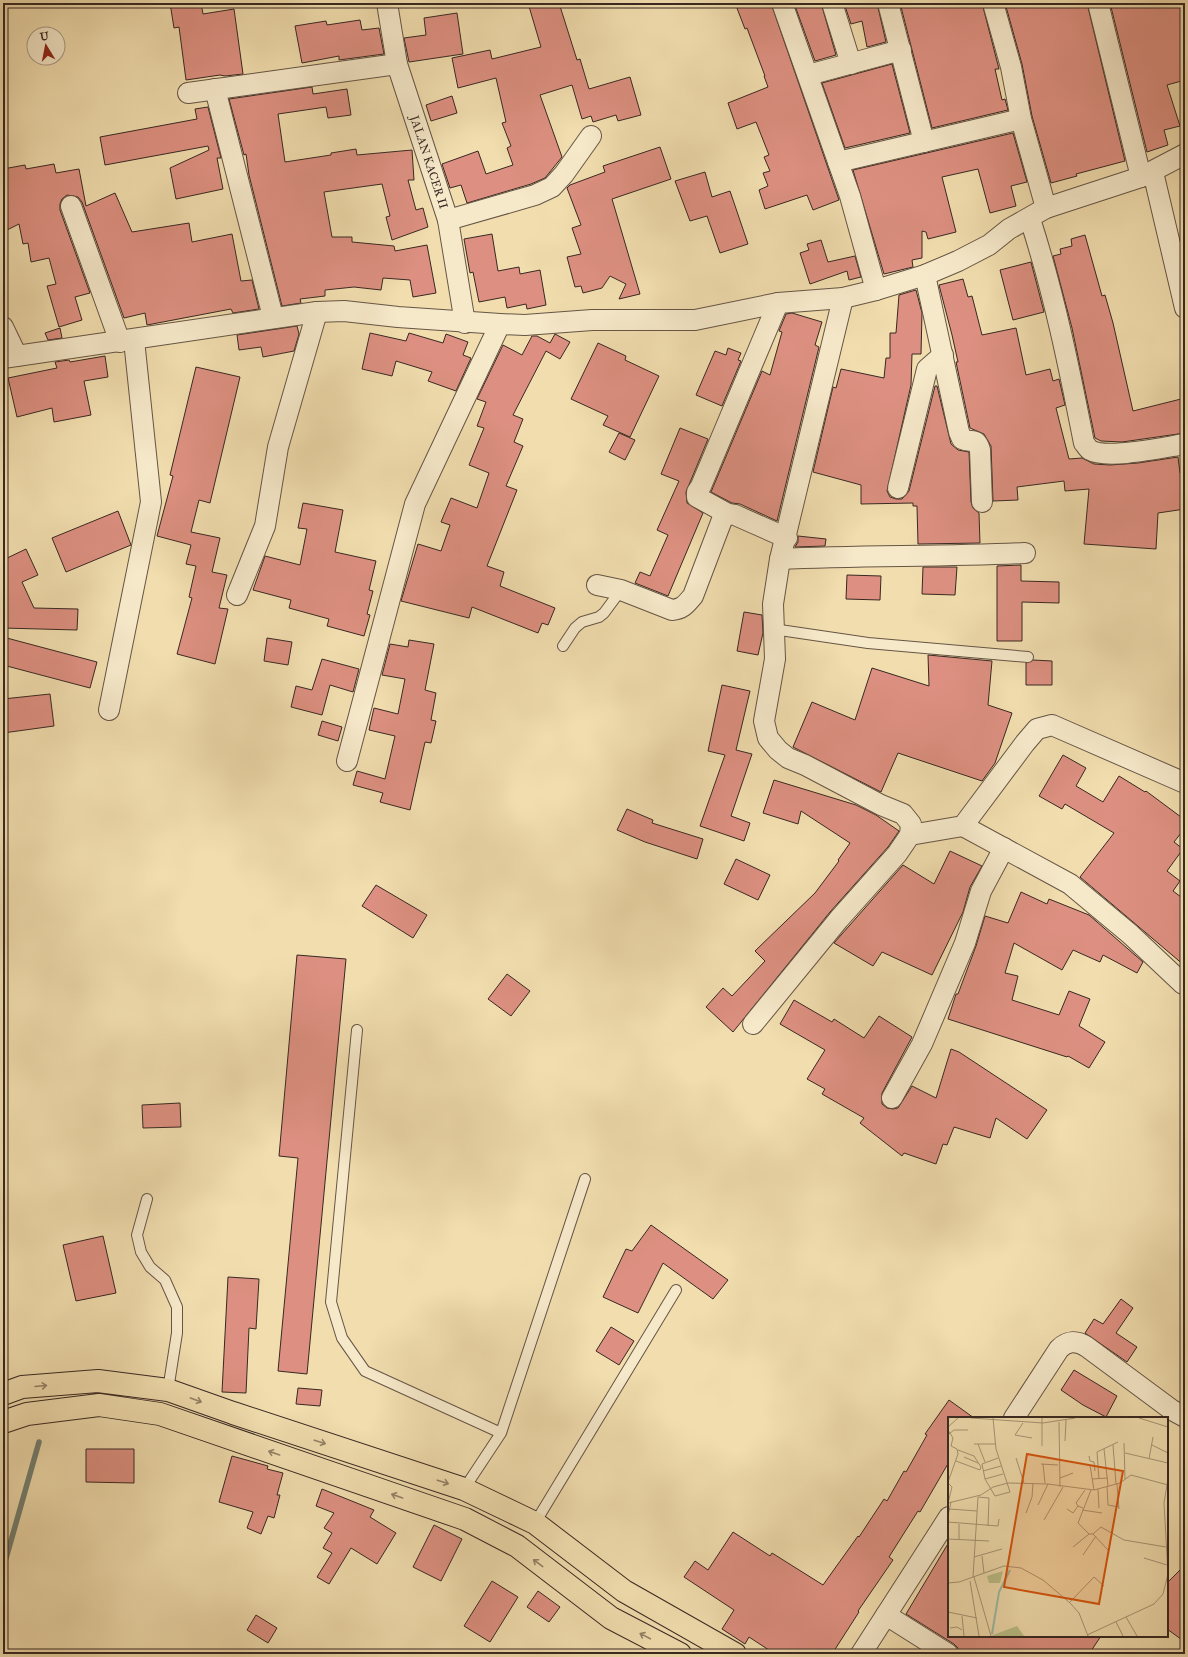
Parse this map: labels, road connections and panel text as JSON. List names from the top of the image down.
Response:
{
  "streets": {
    "street": ["JALAN KACER II"]
  },
  "north": "top"
}
